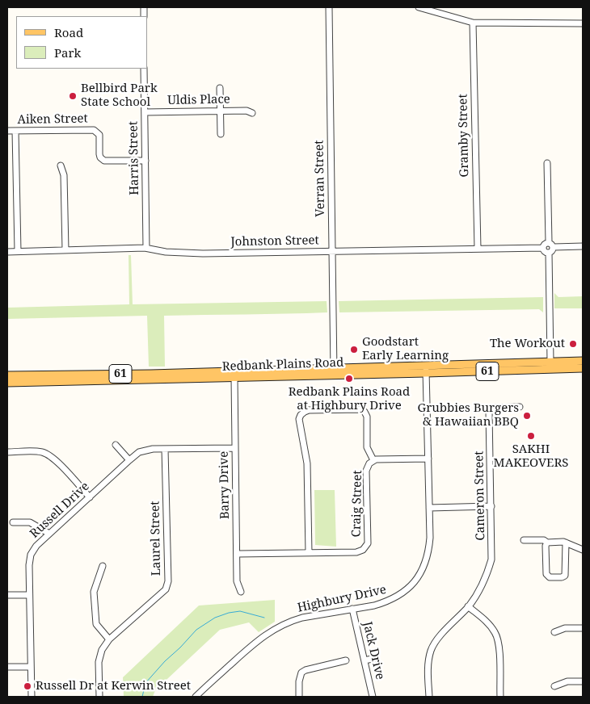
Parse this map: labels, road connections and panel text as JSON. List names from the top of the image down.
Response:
{
  "streets": {
    "main road": ["Redbank Plains Road", "61"],
    "street": [
      "Uldis Place",
      "Aiken Street",
      "Gramby Street",
      "Harris Street",
      "Verran Street",
      "Johnston Street",
      "Barry Drive",
      "Cameron Street",
      "Craig Street",
      "Russell Drive",
      "Laurel Street",
      "Highbury Drive",
      "Jack Drive"
    ]
  },
  "crossings": [
    ["Uldis Place", "Harris Street"],
    ["Aiken Street", "Harris Street"],
    ["Gramby Street", "Johnston Street"],
    ["Harris Street", "Johnston Street"],
    ["Verran Street", "Johnston Street"],
    ["Verran Street", "Redbank Plains Road"],
    ["Redbank Plains Road", "Barry Drive"],
    ["Redbank Plains Road", "Highbury Drive"],
    ["Barry Drive", "Craig Street"],
    ["Barry Drive", "Russell Drive"],
    ["Craig Street", "Highbury Drive"],
    ["Russell Drive", "Laurel Street"],
    ["Highbury Drive", "Jack Drive"]
  ],
  "places": [
    "Bellbird Park State School",
    "The Workout",
    "Goodstart Early Learning",
    "Redbank Plains Road at Highbury Drive",
    "Grubbies Burgers & Hawaiian BBQ",
    "SAKHI MAKEOVERS",
    "Russell Dr at Kerwin Street"
  ],
  "legend": ["Road", "Park"]
}
